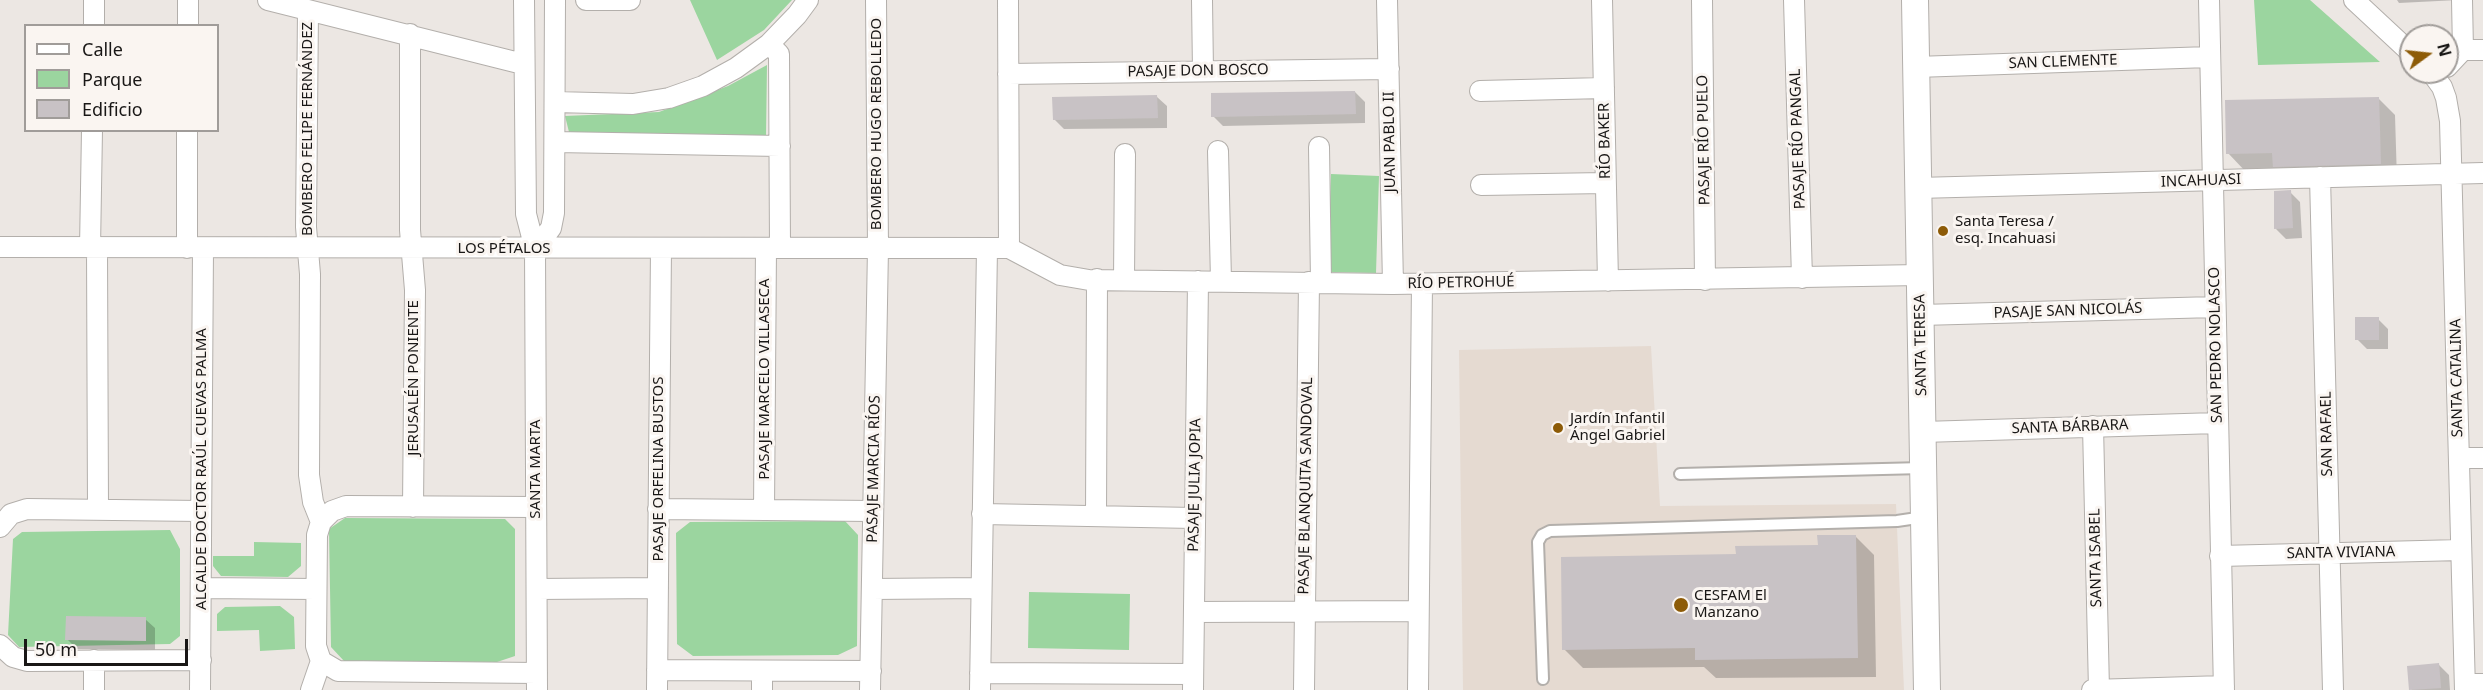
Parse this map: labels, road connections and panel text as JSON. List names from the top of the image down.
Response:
{
  "streets": {
    "street": [
      "SAN CLEMENTE",
      "PASAJE DON BOSCO",
      "BOMBERO HUGO REBOLLEDO",
      "BOMBERO FELIPE FERNÁNDEZ",
      "PASAJE RÍO PANGAL",
      "PASAJE RÍO PUELO",
      "RÍO BAKER",
      "JUAN PABLO II",
      "INCAHUASI",
      "LOS PÉTALOS",
      "RÍO PETROHUÉ",
      "PASAJE SAN NICOLÁS",
      "SANTA TERESA",
      "SAN PEDRO NOLASCO",
      "JERUSALÉN PONIENTE",
      "SANTA CATALINA",
      "PASAJE MARCELO VILLASECA",
      "SANTA BÁRBARA",
      "SAN RAFAEL",
      "ALCALDE DOCTOR RAÚL CUEVAS PALMA",
      "SANTA MARTA",
      "PASAJE ORFELINA BUSTOS",
      "PASAJE MARCIA RÍOS",
      "PASAJE JULIA JOPIA",
      "PASAJE BLANQUITA SANDOVAL",
      "SANTA VIVIANA",
      "SANTA ISABEL"
    ]
  },
  "crossings": [
    ["SAN CLEMENTE", "SANTA TERESA"],
    ["SAN CLEMENTE", "SAN PEDRO NOLASCO"],
    ["PASAJE DON BOSCO", "JUAN PABLO II"],
    ["BOMBERO HUGO REBOLLEDO", "LOS PÉTALOS"],
    ["BOMBERO HUGO REBOLLEDO", "PASAJE MARCIA RÍOS"],
    ["BOMBERO FELIPE FERNÁNDEZ", "LOS PÉTALOS"],
    ["PASAJE RÍO PANGAL", "RÍO PETROHUÉ"],
    ["PASAJE RÍO PUELO", "RÍO PETROHUÉ"],
    ["RÍO BAKER", "RÍO PETROHUÉ"],
    ["JUAN PABLO II", "RÍO PETROHUÉ"],
    ["INCAHUASI", "SANTA TERESA"],
    ["INCAHUASI", "SAN PEDRO NOLASCO"],
    ["INCAHUASI", "SANTA CATALINA"],
    ["INCAHUASI", "SAN RAFAEL"],
    ["LOS PÉTALOS", "RÍO PETROHUÉ"],
    ["LOS PÉTALOS", "JERUSALÉN PONIENTE"],
    ["LOS PÉTALOS", "PASAJE MARCELO VILLASECA"],
    ["LOS PÉTALOS", "ALCALDE DOCTOR RAÚL CUEVAS PALMA"],
    ["LOS PÉTALOS", "SANTA MARTA"],
    ["LOS PÉTALOS", "PASAJE ORFELINA BUSTOS"],
    ["LOS PÉTALOS", "PASAJE MARCIA RÍOS"],
    ["RÍO PETROHUÉ", "SANTA TERESA"],
    ["RÍO PETROHUÉ", "PASAJE JULIA JOPIA"],
    ["RÍO PETROHUÉ", "PASAJE BLANQUITA SANDOVAL"],
    ["PASAJE SAN NICOLÁS", "SANTA TERESA"],
    ["PASAJE SAN NICOLÁS", "SAN PEDRO NOLASCO"],
    ["SANTA TERESA", "SANTA BÁRBARA"],
    ["SAN PEDRO NOLASCO", "SANTA BÁRBARA"],
    ["SAN PEDRO NOLASCO", "SANTA VIVIANA"],
    ["SANTA CATALINA", "SANTA VIVIANA"],
    ["SANTA BÁRBARA", "SANTA ISABEL"],
    ["SAN RAFAEL", "SANTA VIVIANA"]
  ],
  "places": ["Santa Teresa / esq. Incahuasi", "Jardín Infantil Ángel Gabriel", "CESFAM El Manzano"],
  "legend": ["Calle", "Parque", "Edificio"],
  "scale_bar": "50 m",
  "north": "right"
}
